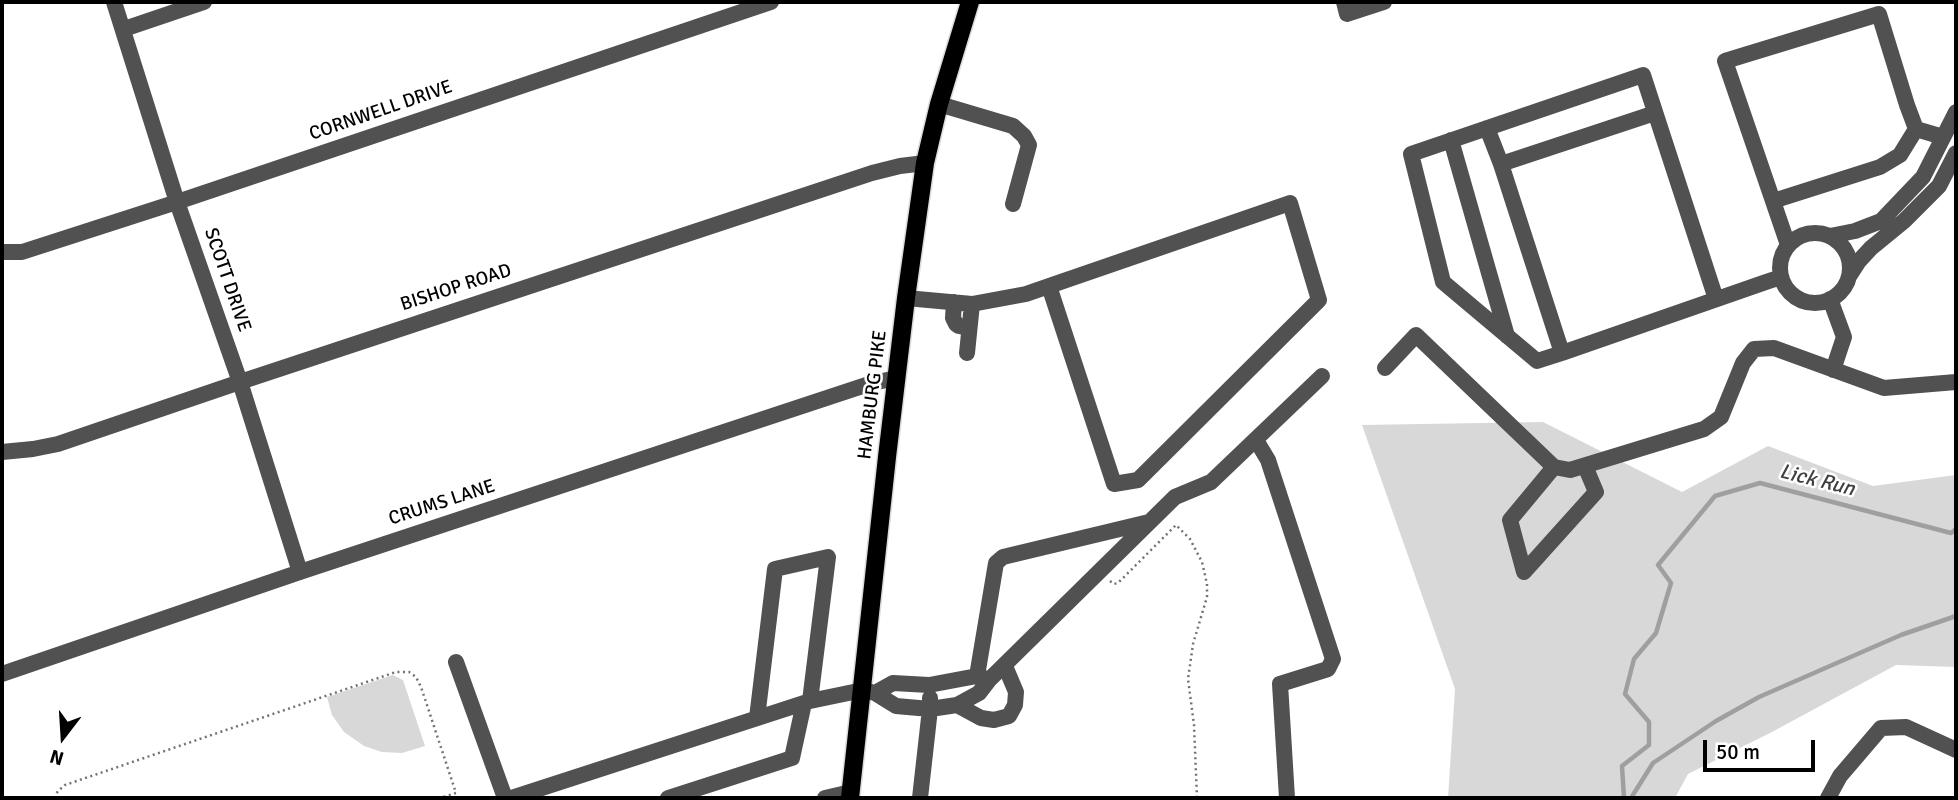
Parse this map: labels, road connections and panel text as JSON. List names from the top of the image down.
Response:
{
  "streets": {
    "main road": ["HAMBURG PIKE"],
    "street": [
      "CORNWELL DRIVE",
      "SCOTT DRIVE",
      "BISHOP ROAD",
      "CRUMS LANE"
    ]
  },
  "crossings": [
    ["CORNWELL DRIVE", "SCOTT DRIVE"],
    ["SCOTT DRIVE", "BISHOP ROAD"],
    ["SCOTT DRIVE", "CRUMS LANE"],
    ["BISHOP ROAD", "HAMBURG PIKE"],
    ["HAMBURG PIKE", "CRUMS LANE"]
  ],
  "water": ["Lick Run"],
  "scale_bar": "50 m",
  "north": "bottom"
}
